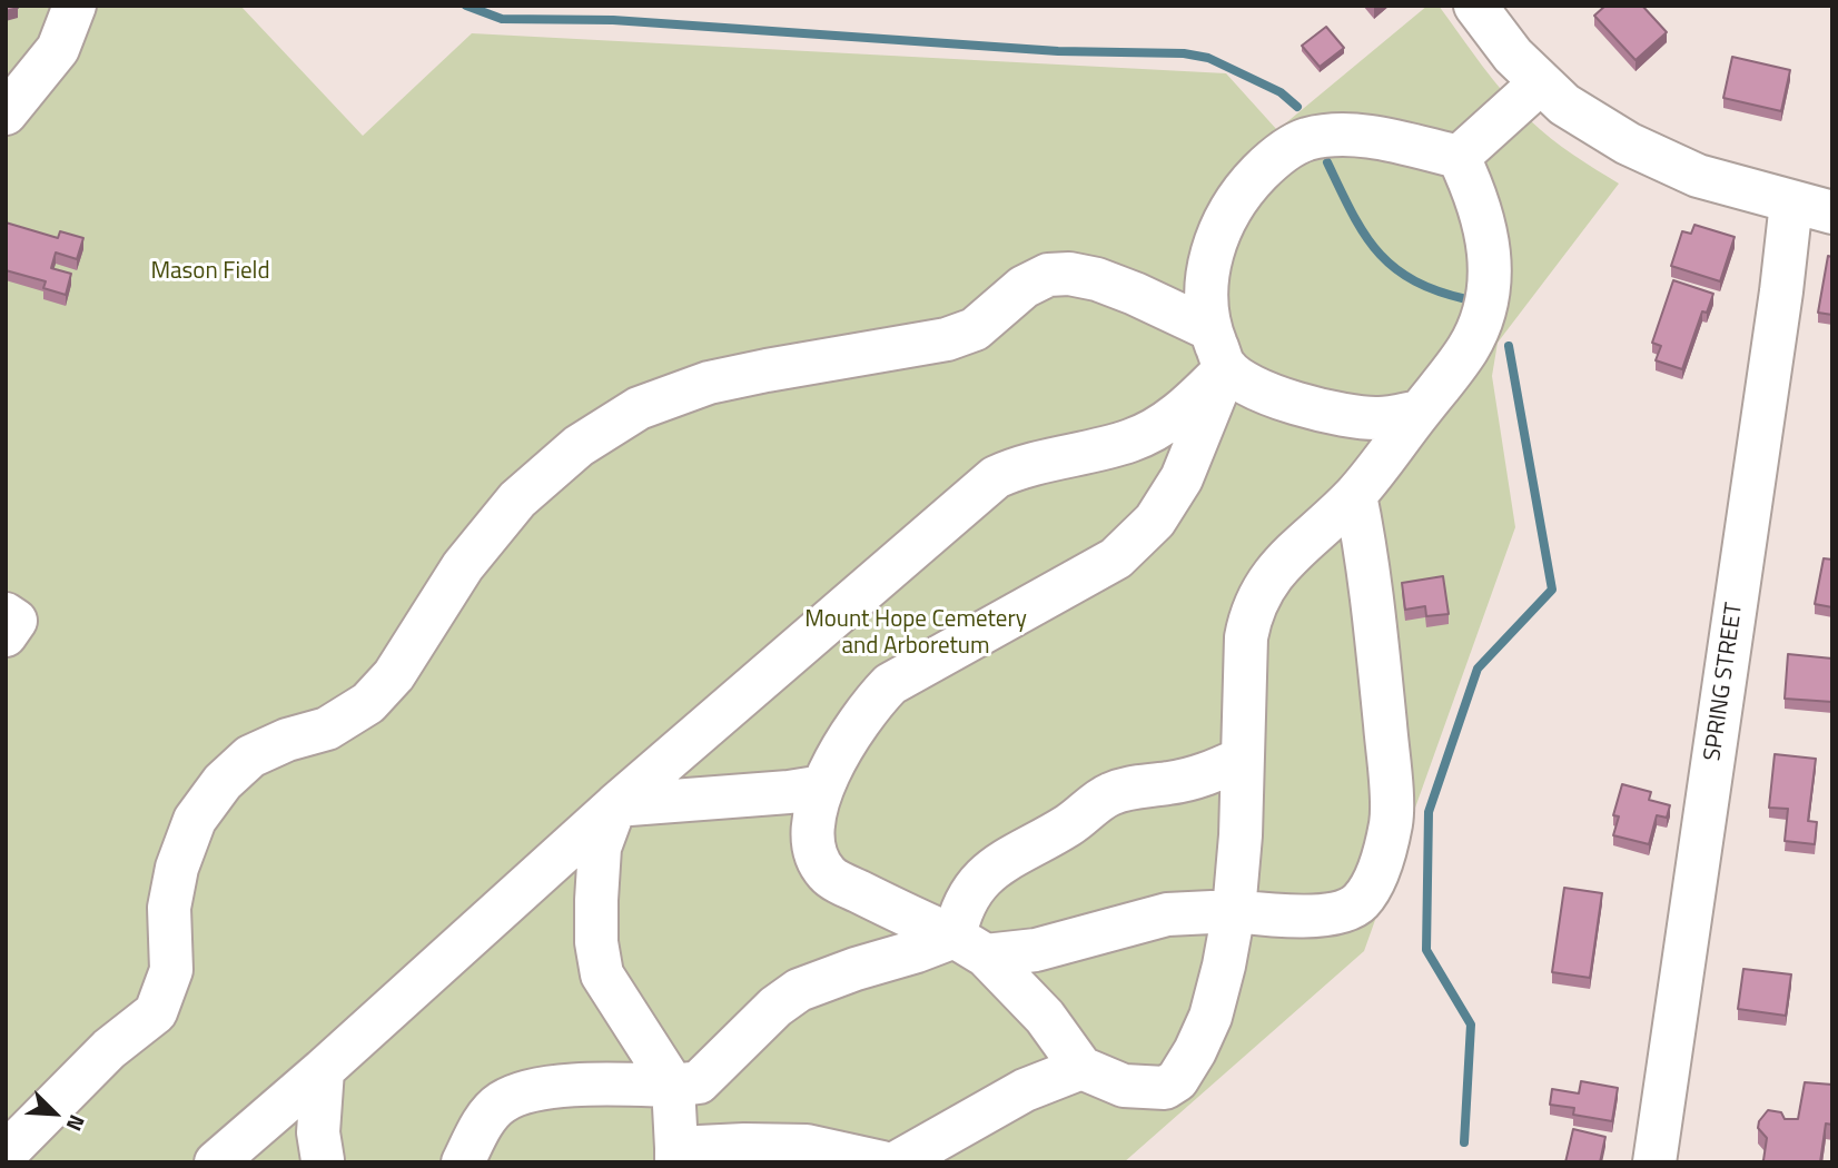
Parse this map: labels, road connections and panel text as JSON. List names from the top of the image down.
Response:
{
  "streets": {
    "street": ["SPRING STREET"]
  },
  "parks": ["Mason Field", "Mount Hope Cemetery and Arboretum"],
  "north": "bottom right"
}
